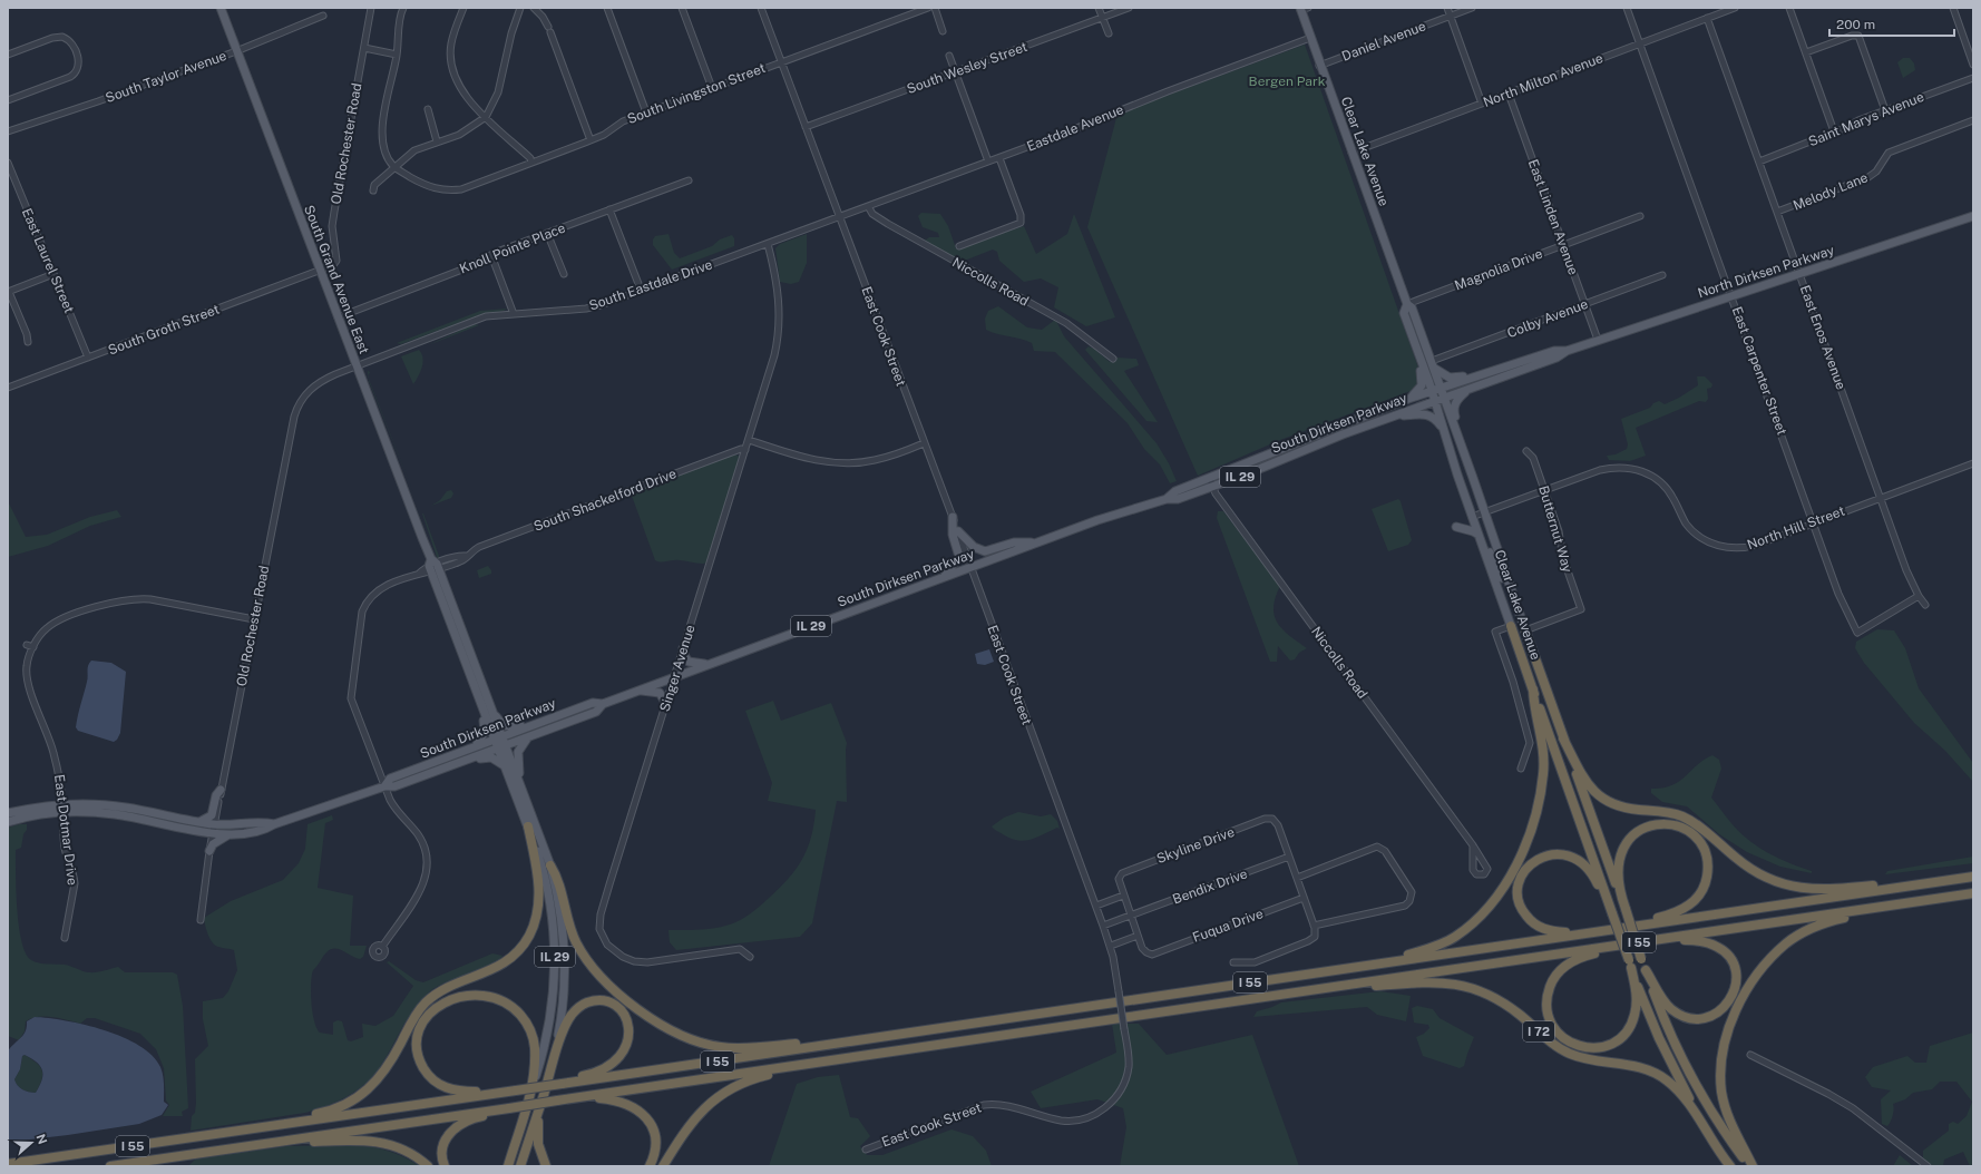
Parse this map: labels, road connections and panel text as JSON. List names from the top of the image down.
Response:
{
  "streets": {
    "highway": [
      "Clear Lake Avenue",
      "IL 29",
      "I 55",
      "I 72"
    ],
    "main road": ["North Dirksen Parkway", "South Grand Avenue East", "South Dirksen Parkway"],
    "street": [
      "Daniel Avenue",
      "South Wesley Street",
      "South Taylor Avenue",
      "North Milton Avenue",
      "South Livingston Street",
      "Saint Marys Avenue",
      "Eastdale Avenue",
      "Old Rochester Road",
      "Melody Lane",
      "East Linden Avenue",
      "Knoll Pointe Place",
      "East Laurel Street",
      "Magnolia Drive",
      "Niccolls Road",
      "South Eastdale Drive",
      "Colby Avenue",
      "South Groth Street",
      "East Cook Street",
      "East Enos Avenue",
      "East Carpenter Street",
      "South Shackelford Drive",
      "North Hill Street",
      "Butternut Way",
      "Singer Avenue",
      "East Dotmar Drive",
      "Skyline Drive",
      "Bendix Drive",
      "Fuqua Drive"
    ]
  },
  "crossings": [
    ["Daniel Avenue", "Clear Lake Avenue"],
    ["South Wesley Street", "East Cook Street"],
    ["South Taylor Avenue", "South Grand Avenue East"],
    ["North Milton Avenue", "Clear Lake Avenue"],
    ["North Milton Avenue", "East Linden Avenue"],
    ["North Milton Avenue", "East Enos Avenue"],
    ["North Milton Avenue", "East Carpenter Street"],
    ["South Livingston Street", "East Cook Street"],
    ["Saint Marys Avenue", "East Enos Avenue"],
    ["Eastdale Avenue", "Clear Lake Avenue"],
    ["Eastdale Avenue", "Niccolls Road"],
    ["Eastdale Avenue", "South Eastdale Drive"],
    ["Eastdale Avenue", "East Cook Street"],
    ["Old Rochester Road", "South Grand Avenue East"],
    ["Old Rochester Road", "South Eastdale Drive"],
    ["Old Rochester Road", "South Groth Street"],
    ["Old Rochester Road", "South Dirksen Parkway"],
    ["Clear Lake Avenue", "Magnolia Drive"],
    ["Clear Lake Avenue", "North Dirksen Parkway"],
    ["Clear Lake Avenue", "Colby Avenue"],
    ["Clear Lake Avenue", "South Dirksen Parkway"],
    ["Clear Lake Avenue", "North Hill Street"],
    ["Clear Lake Avenue", "Butternut Way"],
    ["Melody Lane", "East Enos Avenue"],
    ["East Linden Avenue", "Magnolia Drive"],
    ["East Linden Avenue", "North Dirksen Parkway"],
    ["East Linden Avenue", "Colby Avenue"],
    ["Knoll Pointe Place", "South Grand Avenue East"],
    ["East Laurel Street", "South Groth Street"],
    ["North Dirksen Parkway", "East Enos Avenue"],
    ["North Dirksen Parkway", "East Carpenter Street"],
    ["North Dirksen Parkway", "South Dirksen Parkway"],
    ["South Grand Avenue East", "South Eastdale Drive"],
    ["South Grand Avenue East", "South Groth Street"],
    ["South Grand Avenue East", "South Dirksen Parkway"],
    ["South Grand Avenue East", "IL 29"],
    ["South Grand Avenue East", "South Shackelford Drive"],
    ["Niccolls Road", "South Dirksen Parkway"],
    ["South Eastdale Drive", "East Cook Street"],
    ["South Eastdale Drive", "Singer Avenue"],
    ["East Cook Street", "South Dirksen Parkway"],
    ["East Cook Street", "Bendix Drive"],
    ["East Enos Avenue", "East Carpenter Street"],
    ["East Enos Avenue", "North Hill Street"],
    ["East Carpenter Street", "North Hill Street"],
    ["South Dirksen Parkway", "IL 29"],
    ["South Dirksen Parkway", "South Shackelford Drive"],
    ["South Dirksen Parkway", "Singer Avenue"],
    ["South Dirksen Parkway", "East Dotmar Drive"],
    ["IL 29", "I 55"],
    ["South Shackelford Drive", "Singer Avenue"],
    ["North Hill Street", "Butternut Way"],
    ["Skyline Drive", "Bendix Drive"],
    ["I 55", "I 72"]
  ],
  "parks": ["Bergen Park"],
  "scale_bar": "200 m",
  "north": "right"
}
